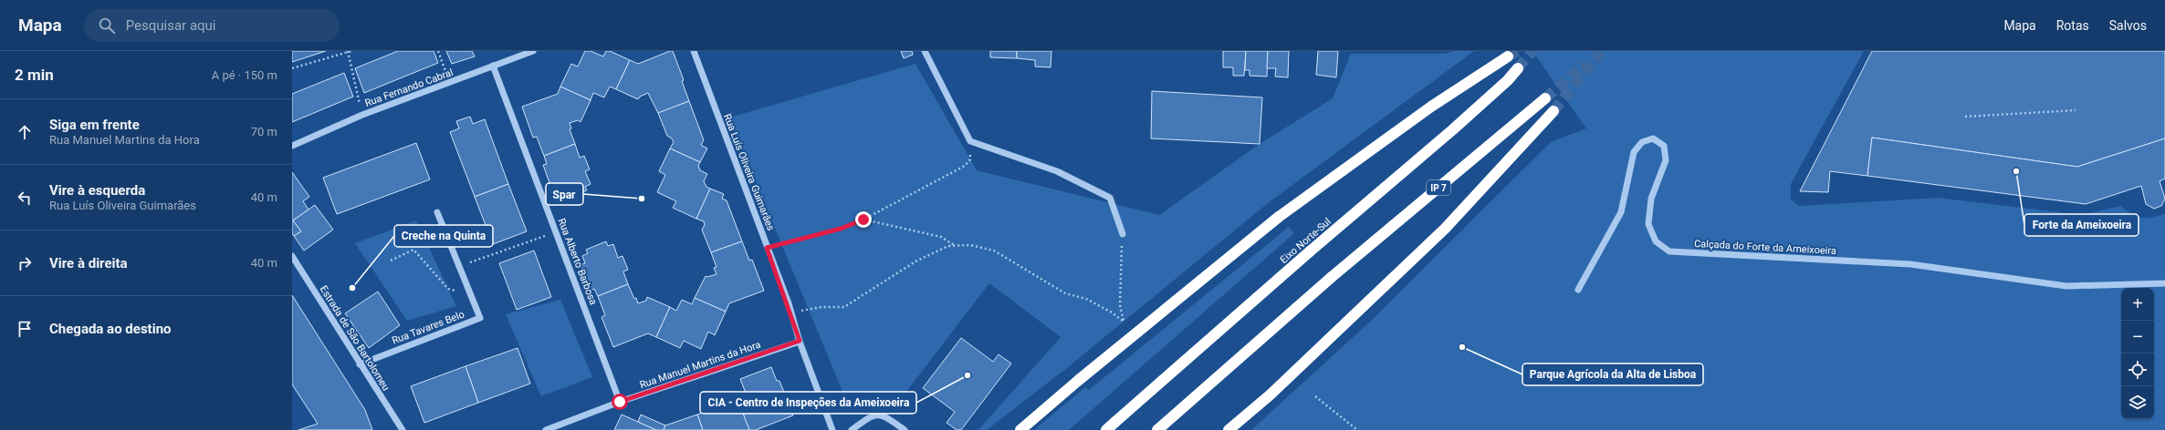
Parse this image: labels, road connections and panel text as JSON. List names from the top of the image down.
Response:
{
  "streets": {
    "highway": ["IP 7", "Eixo Norte-Sul"],
    "street": [
      "Rua Fernando Cabral",
      "Rua Luís Oliveira Guimarães",
      "Calçada do Forte da Ameixoeira",
      "Rua Alberto Barbosa",
      "Rua Tavares Belo",
      "Estrada de São Bartolomeu",
      "Rua Manuel Martins da Hora"
    ]
  },
  "crossings": [
    ["Rua Fernando Cabral", "Rua Alberto Barbosa"],
    ["Rua Luís Oliveira Guimarães", "Rua Manuel Martins da Hora"],
    ["Rua Alberto Barbosa", "Rua Manuel Martins da Hora"],
    ["Rua Tavares Belo", "Estrada de São Bartolomeu"]
  ],
  "places": [
    "Forte da Ameixoeira",
    "Spar",
    "Creche na Quinta",
    "Parque Agrícola da Alta de Lisboa",
    "CIA - Centro de Inspeções da Ameixoeira"
  ],
  "page": {
    "header": "Mapa",
    "search": "Pesquisar aqui",
    "nav": ["Mapa", "Rotas", "Salvos"],
    "heading": ["2 min", "A pé · 150 m"],
    "list": [
      ["Siga em frente", "Rua Manuel Martins da Hora", "70 m"],
      ["Vire à esquerda", "Rua Luís Oliveira Guimarães", "40 m"],
      ["Vire à direita", "40 m"],
      "Chegada ao destino"
    ],
    "map_buttons": ["+", "−"]
  }
}
